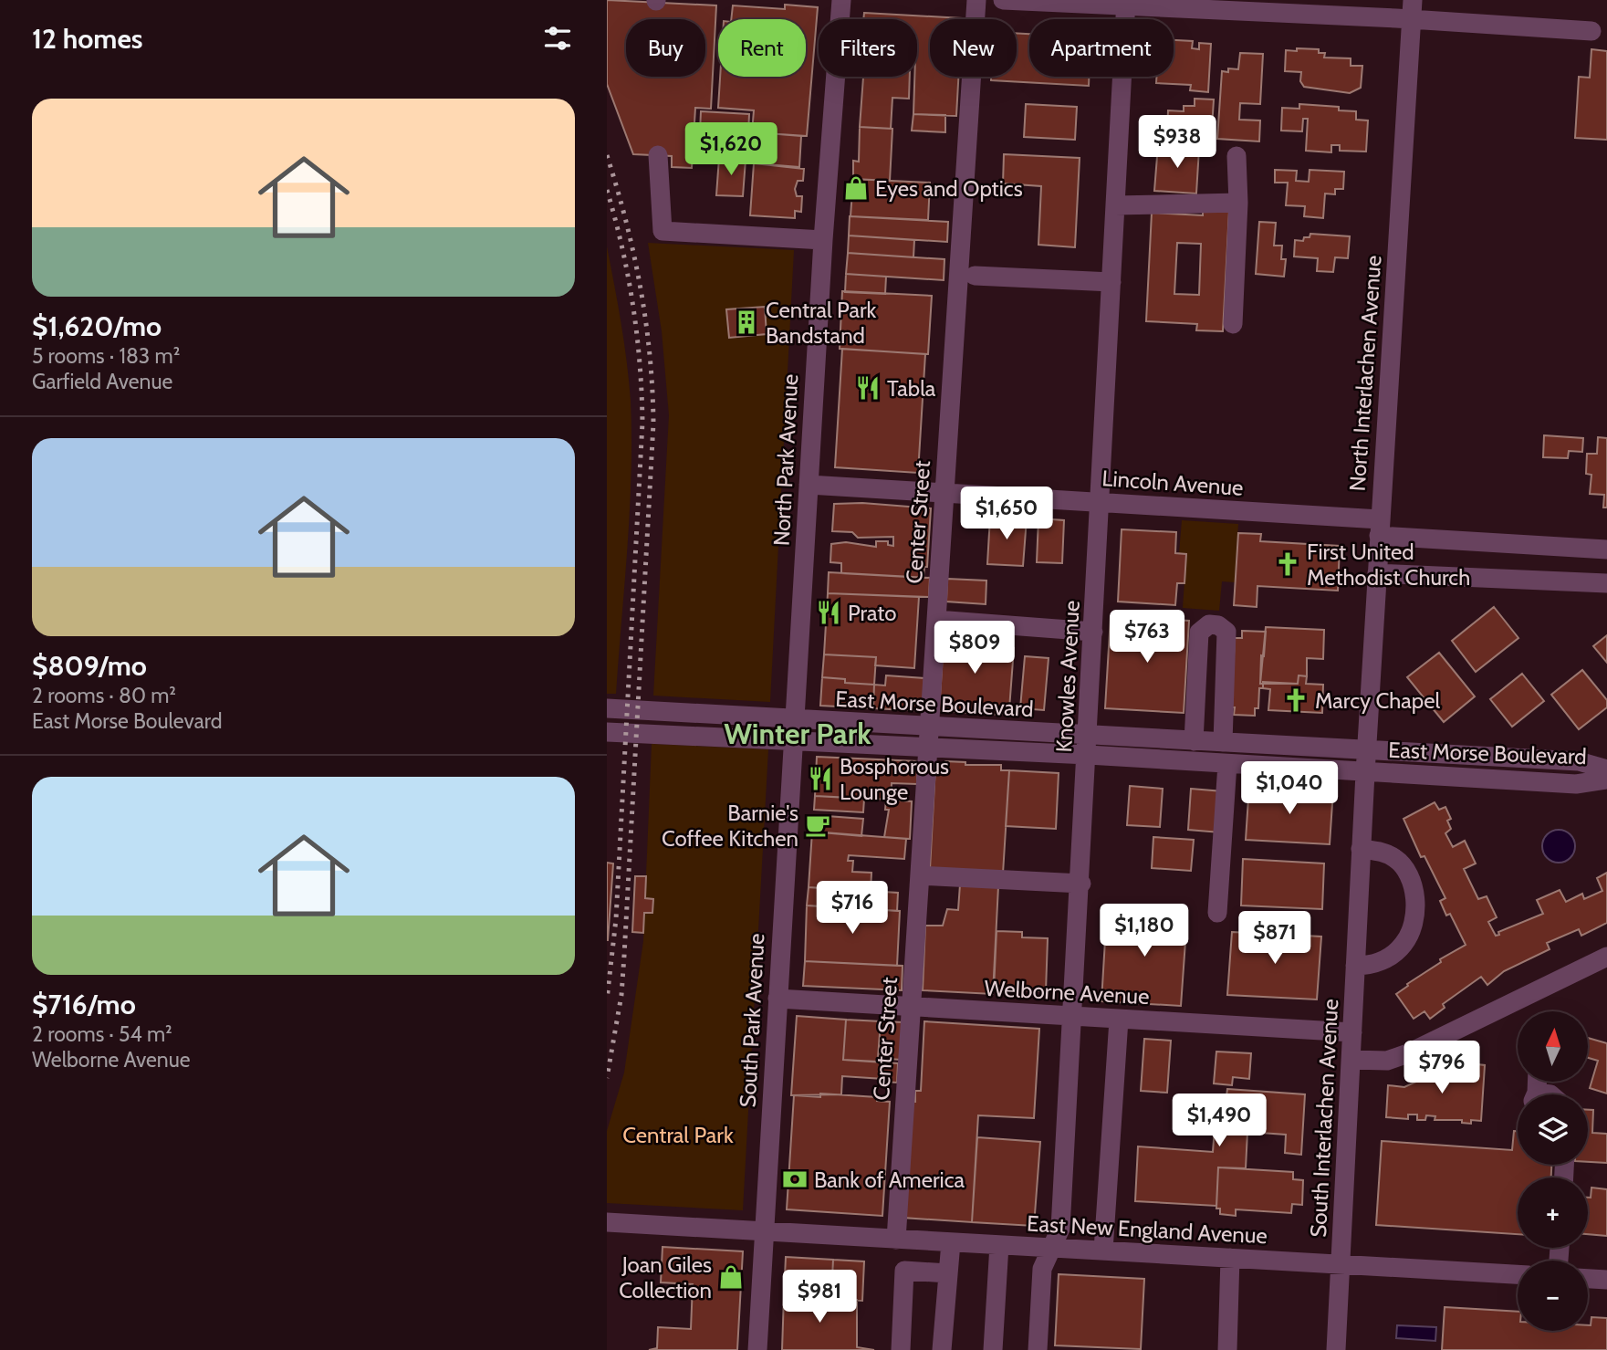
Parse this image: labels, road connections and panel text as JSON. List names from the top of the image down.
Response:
{
  "streets": {
    "street": [
      "North Interlachen Avenue",
      "North Park Avenue",
      "Lincoln Avenue",
      "Center Street",
      "Knowles Avenue",
      "East Morse Boulevard",
      "Welborne Avenue",
      "South Park Avenue",
      "South Interlachen Avenue",
      "East New England Avenue"
    ]
  },
  "crossings": [
    ["North Interlachen Avenue", "Lincoln Avenue"],
    ["North Interlachen Avenue", "East Morse Boulevard"],
    ["North Interlachen Avenue", "South Interlachen Avenue"],
    ["North Park Avenue", "Lincoln Avenue"],
    ["North Park Avenue", "East Morse Boulevard"],
    ["North Park Avenue", "South Park Avenue"],
    ["Lincoln Avenue", "Center Street"],
    ["Lincoln Avenue", "Knowles Avenue"],
    ["Center Street", "East Morse Boulevard"],
    ["Center Street", "Welborne Avenue"],
    ["Center Street", "East New England Avenue"],
    ["Knowles Avenue", "East Morse Boulevard"],
    ["Knowles Avenue", "Welborne Avenue"],
    ["Knowles Avenue", "East New England Avenue"],
    ["East Morse Boulevard", "South Park Avenue"],
    ["East Morse Boulevard", "South Interlachen Avenue"],
    ["Welborne Avenue", "South Park Avenue"],
    ["Welborne Avenue", "South Interlachen Avenue"],
    ["South Park Avenue", "East New England Avenue"],
    ["South Interlachen Avenue", "East New England Avenue"]
  ],
  "districts": ["Winter Park"],
  "parks": ["Central Park"],
  "places": {
    "shop": ["Eyes and Optics", "Joan Giles Collection"],
    "building": ["Central Park Bandstand"],
    "restaurant": ["Tabla", "Prato", "Bosphorous Lounge"],
    "church": ["First United Methodist Church", "Marcy Chapel"],
    "cafe": ["Barnie's Coffee Kitchen"],
    "bank": ["Bank of America"]
  },
  "north": "top",
  "page": {
    "heading": "12 homes",
    "chip": [
      "Buy",
      "Rent",
      "Filters",
      "New",
      "Apartment"
    ],
    "list": [
      {
        "name": "$1,620/mo",
        "note": "5 rooms · 183 m² · Garfield Avenue"
      },
      {
        "name": "$809/mo",
        "note": "2 rooms · 80 m² · East Morse Boulevard"
      },
      {
        "name": "$716/mo",
        "note": "2 rooms · 54 m² · Welborne Avenue"
      }
    ],
    "price": [
      "$938",
      "$1,620",
      "$1,650",
      "$763",
      "$809",
      "$1,040",
      "$716",
      "$1,180",
      "$871",
      "$796",
      "$1,490",
      "$981"
    ],
    "map_buttons": ["+", "−"]
  }
}
